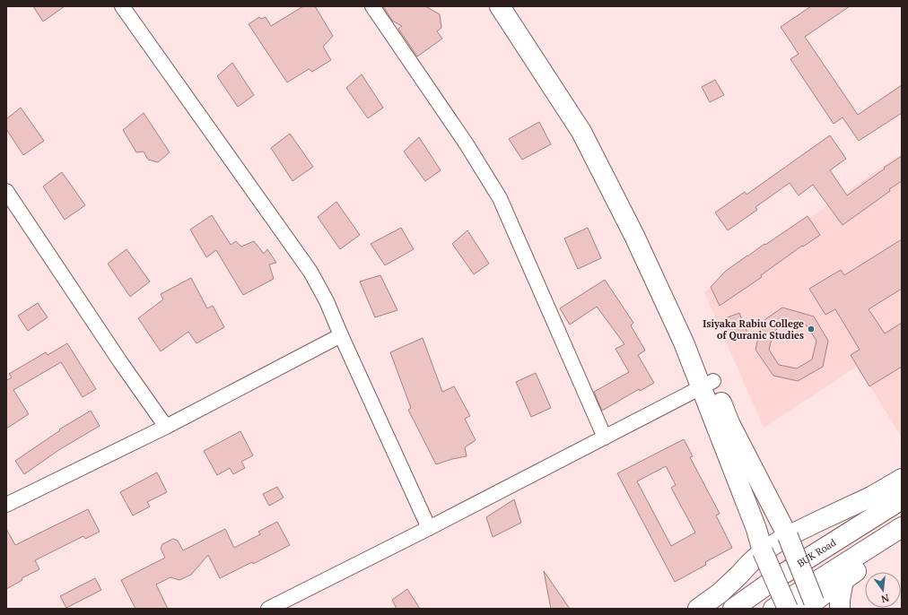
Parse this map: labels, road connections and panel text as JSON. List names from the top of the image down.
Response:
{
  "streets": {
    "main road": ["BUK Road"]
  },
  "places": ["Isiyaka Rabiu College of Quranic Studies"],
  "north": "bottom"
}
